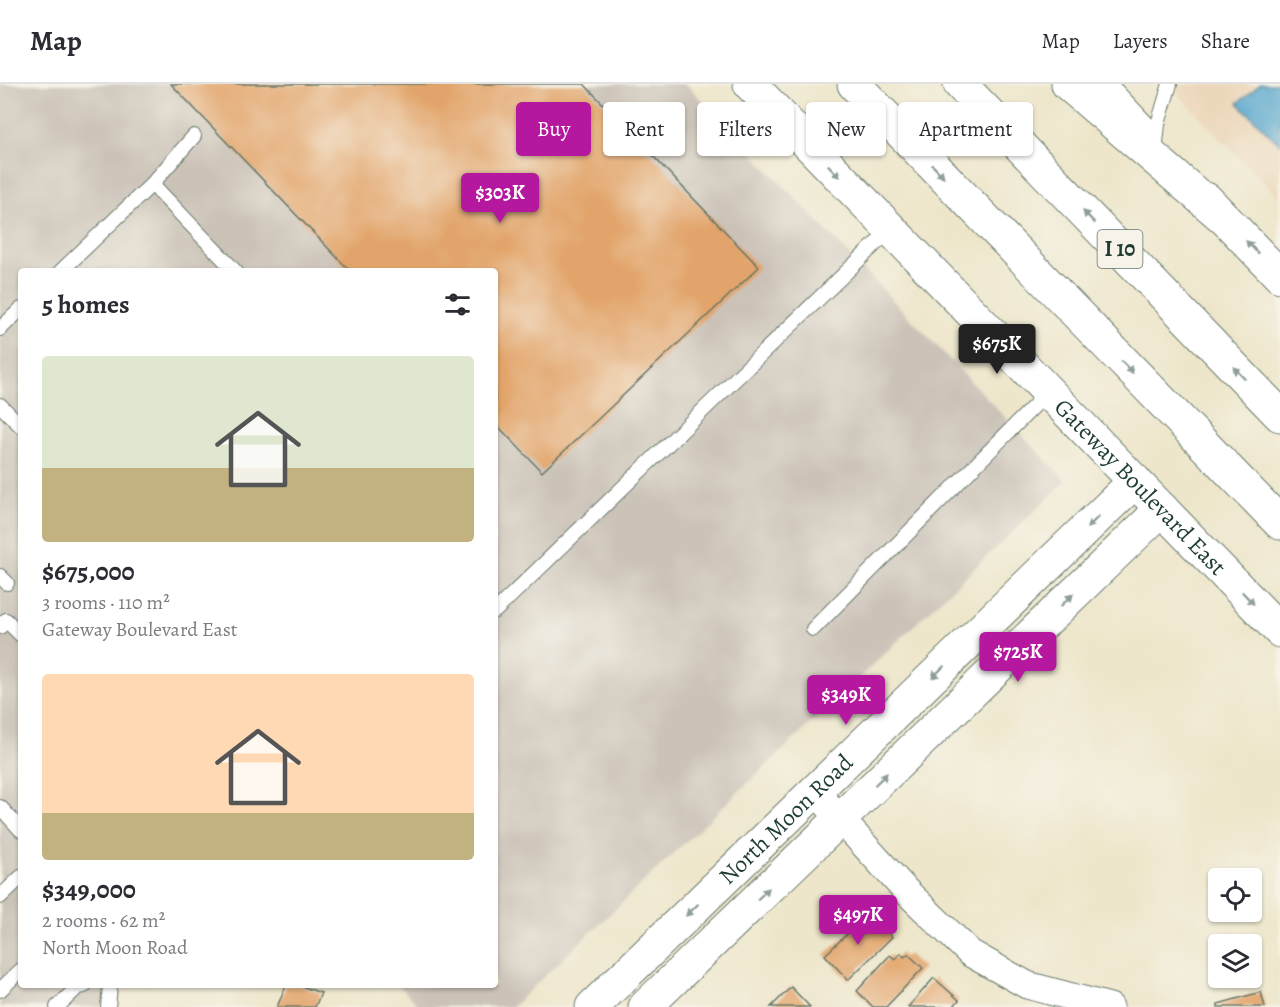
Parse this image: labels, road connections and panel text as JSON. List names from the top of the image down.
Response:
{
  "streets": {
    "main road": ["I 10", "Gateway Boulevard East", "North Moon Road"]
  },
  "crossings": [
    ["Gateway Boulevard East", "North Moon Road"]
  ],
  "page": {
    "header": "Map",
    "nav": ["Map", "Layers", "Share"],
    "chip": [
      "Buy",
      "Rent",
      "Filters",
      "New",
      "Apartment"
    ],
    "price": [
      "$303K",
      "$675K",
      "$725K",
      "$349K",
      "$497K"
    ],
    "heading": "5 homes",
    "list": [
      {
        "name": "$675,000",
        "note": "3 rooms · 110 m² · Gateway Boulevard East"
      },
      {
        "name": "$349,000",
        "note": "2 rooms · 62 m² · North Moon Road"
      }
    ]
  }
}
